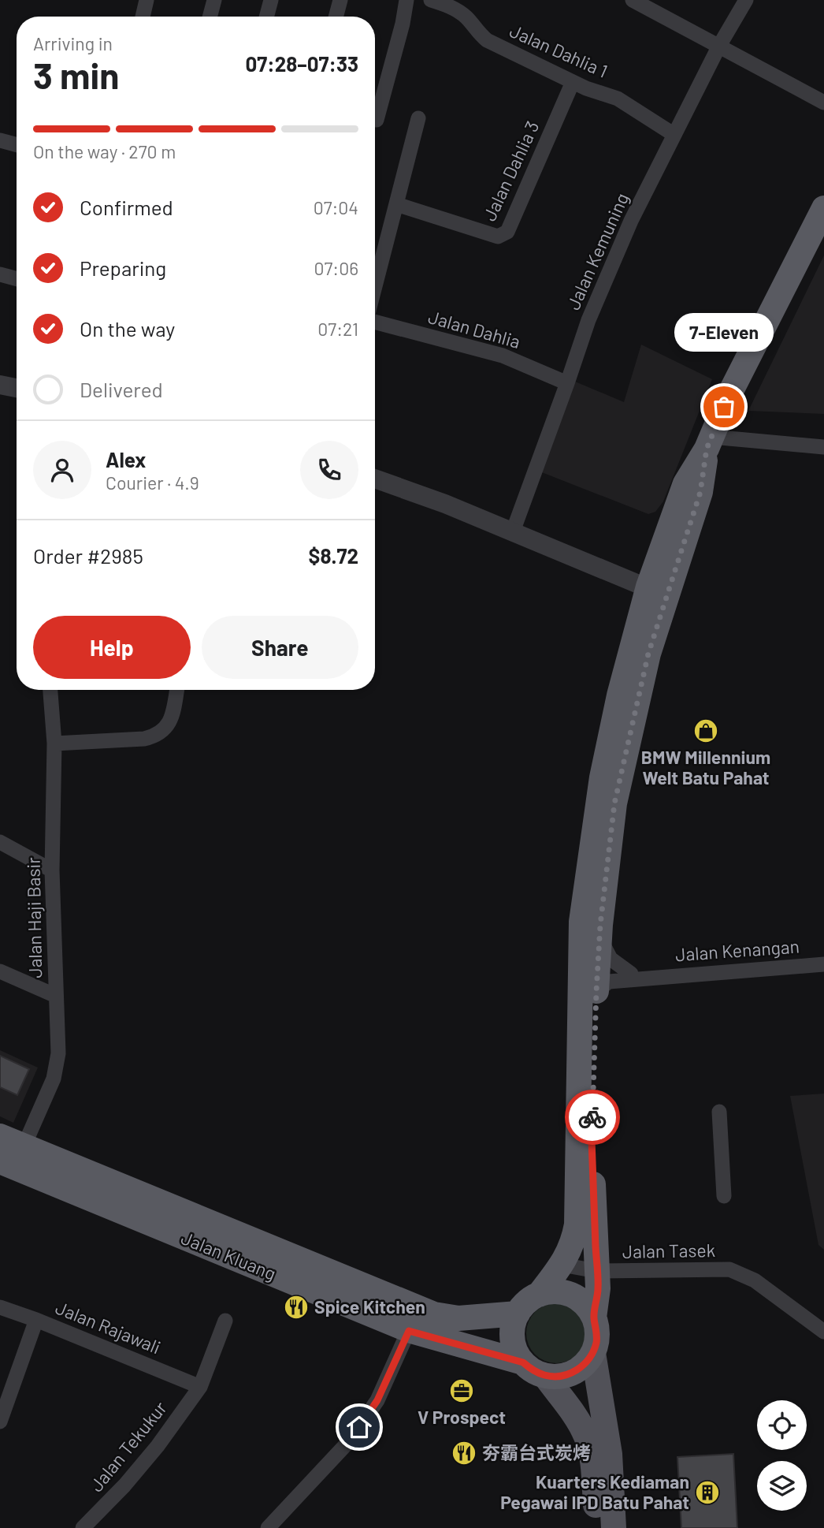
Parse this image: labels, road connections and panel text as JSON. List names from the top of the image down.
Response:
{
  "streets": {
    "highway": ["Jalan Kluang"],
    "street": [
      "Jalan Dahlia 1",
      "Jalan Dahlia 3",
      "Jalan Kemuning",
      "Jalan Dahlia",
      "Jalan Haji Basir",
      "Jalan Kenangan",
      "Jalan Tasek",
      "Jalan Rajawali",
      "Jalan Tekukur"
    ]
  },
  "crossings": [
    ["Jalan Dahlia 1", "Jalan Dahlia 3"],
    ["Jalan Dahlia 1", "Jalan Kemuning"],
    ["Jalan Kemuning", "Jalan Dahlia"],
    ["Jalan Haji Basir", "Jalan Kluang"],
    ["Jalan Rajawali", "Jalan Tekukur"]
  ],
  "places": {
    "other": ["7-Eleven"],
    "shop": ["BMW Millennium Welt Batu Pahat"],
    "restaurant": ["Spice Kitchen", "夯霸台式炭烤"],
    "office": ["V Prospect"],
    "building": ["Kuarters Kediaman Pegawai IPD Batu Pahat"]
  },
  "page": {
    "heading": ["3 min", "Arriving in", "07:28–07:33"],
    "panel": [
      "Alex",
      "Courier · 4.9",
      "Order #2985",
      "$8.72"
    ],
    "bar": "On the way · 270 m",
    "list": [
      ["Confirmed", "07:04"],
      ["Preparing", "07:06"],
      ["On the way", "07:21"],
      "Delivered"
    ],
    "bubble": "7-Eleven",
    "buttons": ["Help", "Share"]
  }
}
